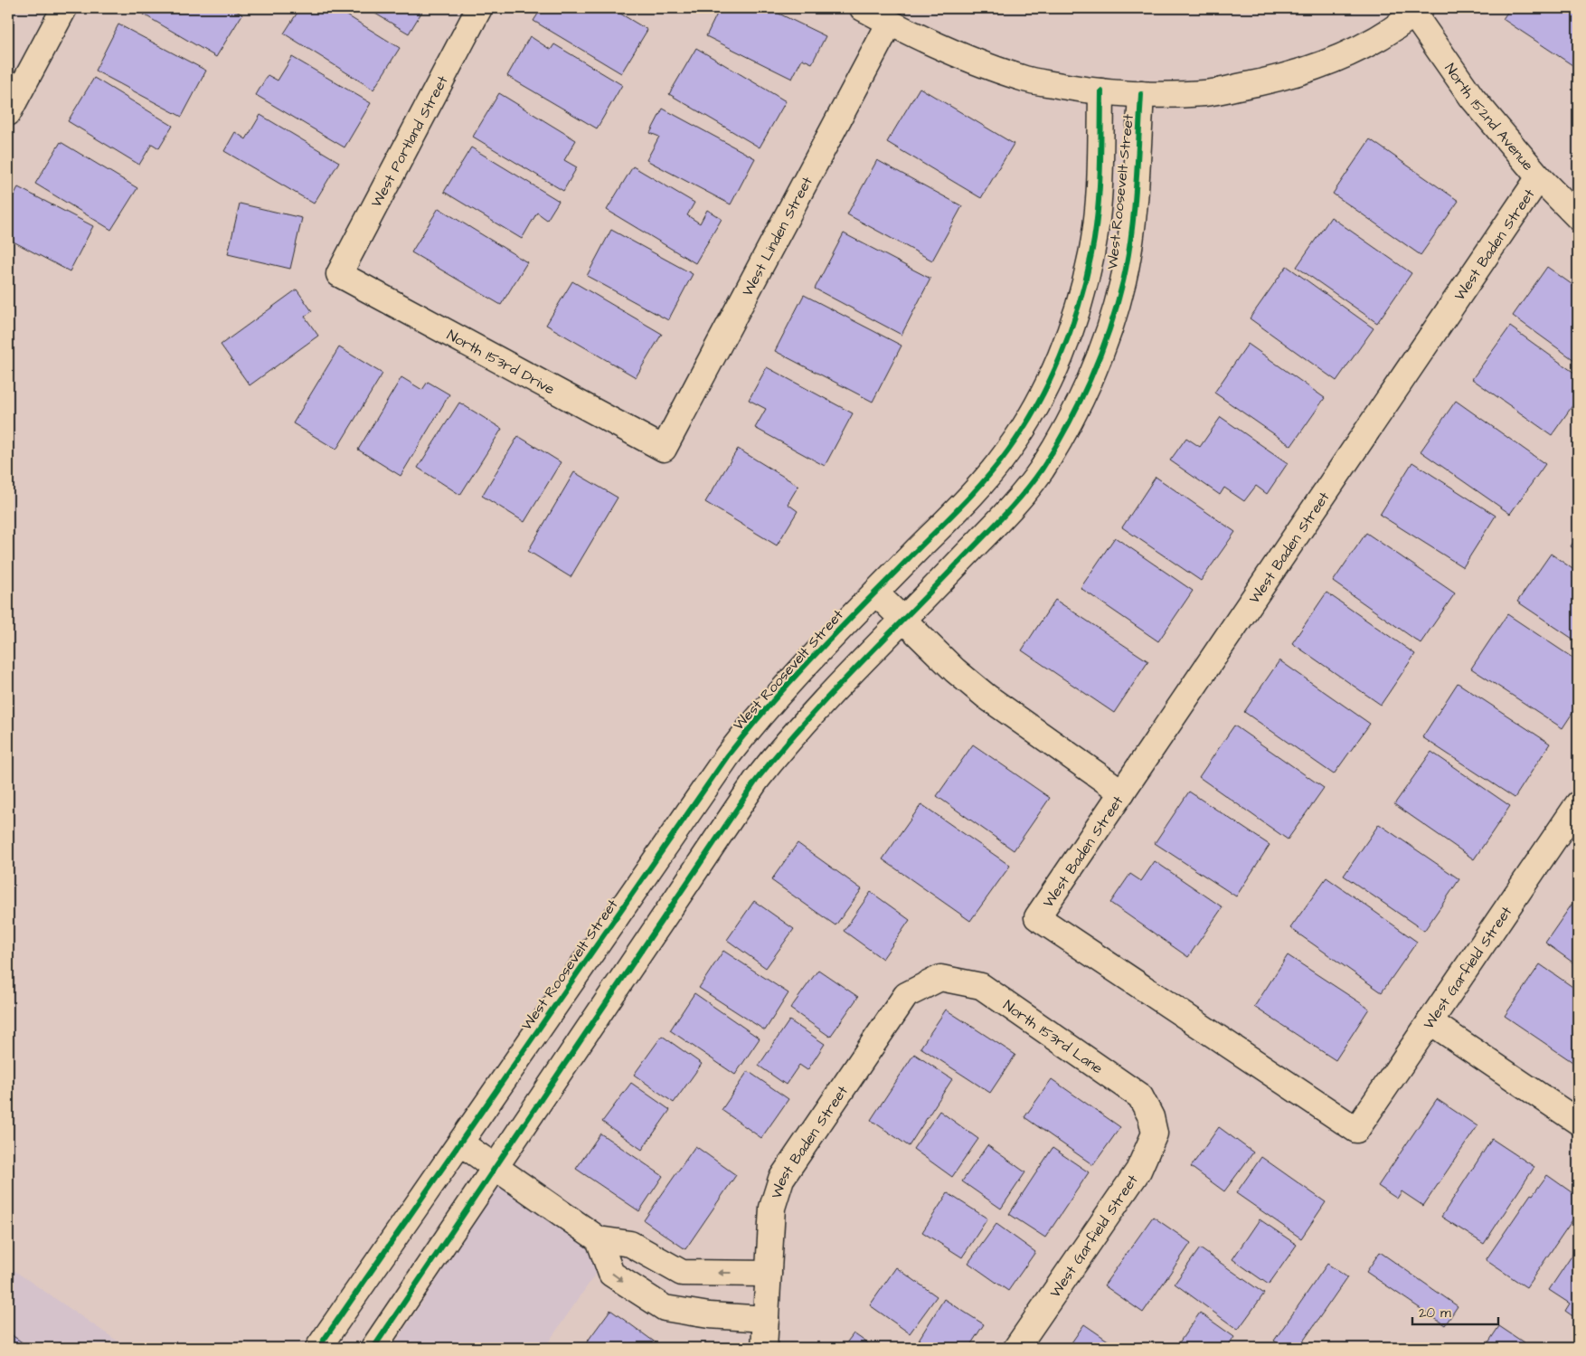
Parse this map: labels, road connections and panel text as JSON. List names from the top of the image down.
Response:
{
  "streets": {
    "street": [
      "North 152nd Avenue",
      "West Portland Street",
      "West Roosevelt Street",
      "West Linden Street",
      "West Baden Street",
      "North 153rd Drive",
      "West Garfield Street",
      "North 153rd Lane"
    ]
  },
  "crossings": [
    ["North 152nd Avenue", "West Roosevelt Street"],
    ["North 152nd Avenue", "West Baden Street"],
    ["West Portland Street", "North 153rd Drive"],
    ["West Roosevelt Street", "West Linden Street"],
    ["West Linden Street", "North 153rd Drive"],
    ["West Baden Street", "West Garfield Street"],
    ["West Baden Street", "North 153rd Lane"],
    ["West Garfield Street", "North 153rd Lane"]
  ],
  "scale_bar": "20 m"
}
